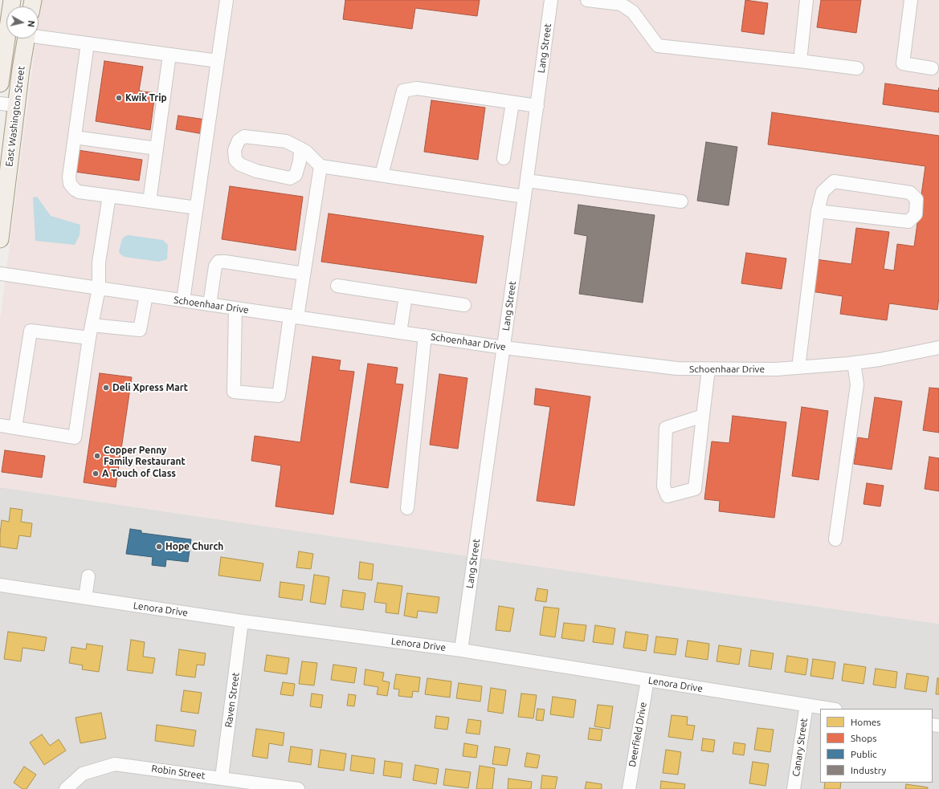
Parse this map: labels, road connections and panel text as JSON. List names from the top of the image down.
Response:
{
  "streets": {
    "main road": ["East Washington Street"],
    "street": [
      "Lang Street",
      "Schoenhaar Drive",
      "Lenora Drive",
      "Raven Street",
      "Deerfield Drive",
      "Canary Street",
      "Robin Street"
    ]
  },
  "crossings": [
    ["Lang Street", "Schoenhaar Drive"],
    ["Lang Street", "Lenora Drive"],
    ["Lenora Drive", "Raven Street"],
    ["Lenora Drive", "Deerfield Drive"],
    ["Lenora Drive", "Canary Street"],
    ["Raven Street", "Robin Street"]
  ],
  "places": [
    "Kwik Trip",
    "Deli Xpress Mart",
    "Copper Penny Family Restaurant",
    "A Touch of Class",
    "Hope Church"
  ],
  "legend": [
    "Homes",
    "Shops",
    "Public",
    "Industry"
  ],
  "north": "right"
}
